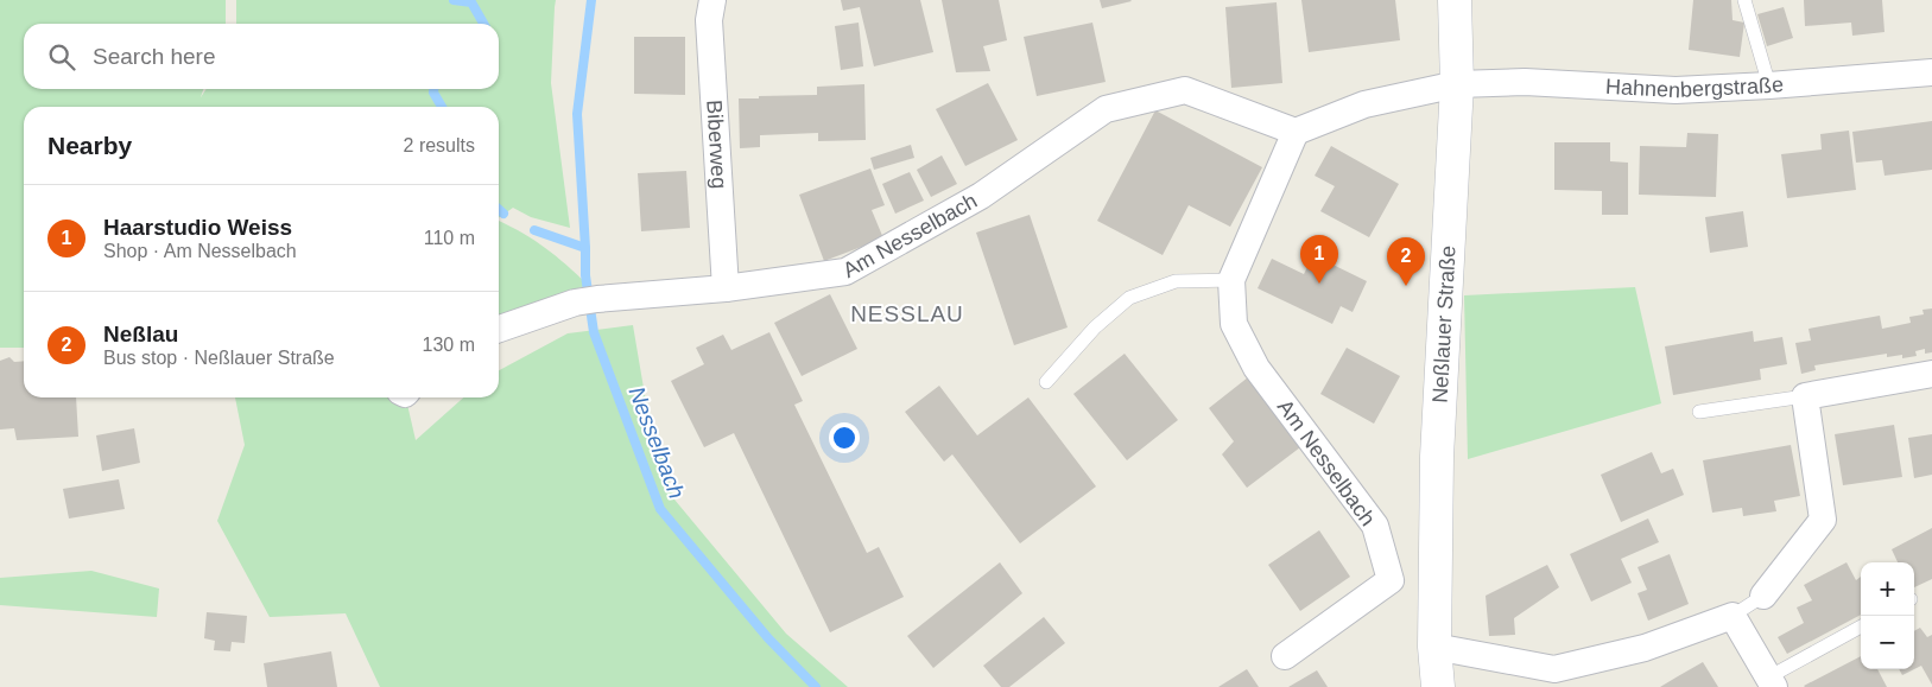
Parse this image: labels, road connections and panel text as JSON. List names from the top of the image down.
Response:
{
  "streets": {
    "main road": ["Neßlauer Straße"],
    "street": ["Hahnenbergstraße", "Biberweg", "Am Nesselbach"]
  },
  "crossings": [
    ["Hahnenbergstraße", "Neßlauer Straße"],
    ["Biberweg", "Am Nesselbach"]
  ],
  "districts": ["NESSLAU"],
  "water": ["Nesselbach"],
  "page": {
    "search": "Search here",
    "heading": ["Nearby", "2 results"],
    "list": [
      {
        "mark": "1",
        "name": "Haarstudio Weiss",
        "note": "Shop · Am Nesselbach",
        "value": "110 m"
      },
      {
        "mark": "2",
        "name": "Neßlau",
        "note": "Bus stop · Neßlauer Straße",
        "value": "130 m"
      }
    ],
    "pins": ["1", "2"],
    "map_buttons": ["+", "−"]
  }
}
